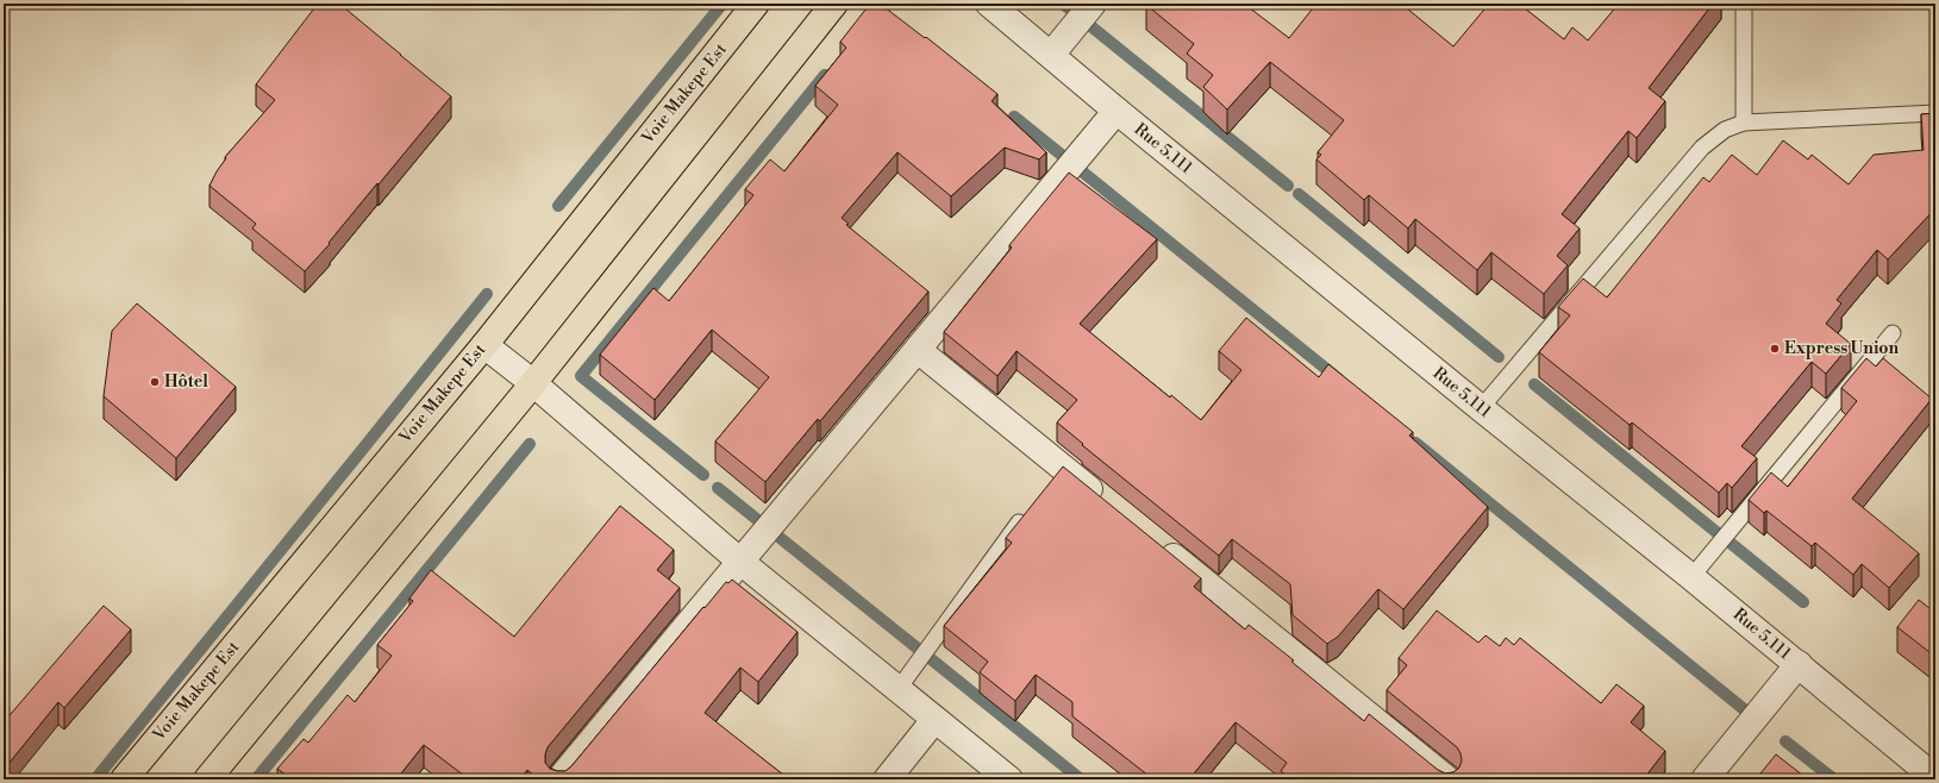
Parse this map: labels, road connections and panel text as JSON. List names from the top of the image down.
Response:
{
  "streets": {
    "main road": ["Voie Makepe Est"],
    "street": ["Rue 5.111"]
  },
  "places": ["Express Union", "Hôtel"]
}
